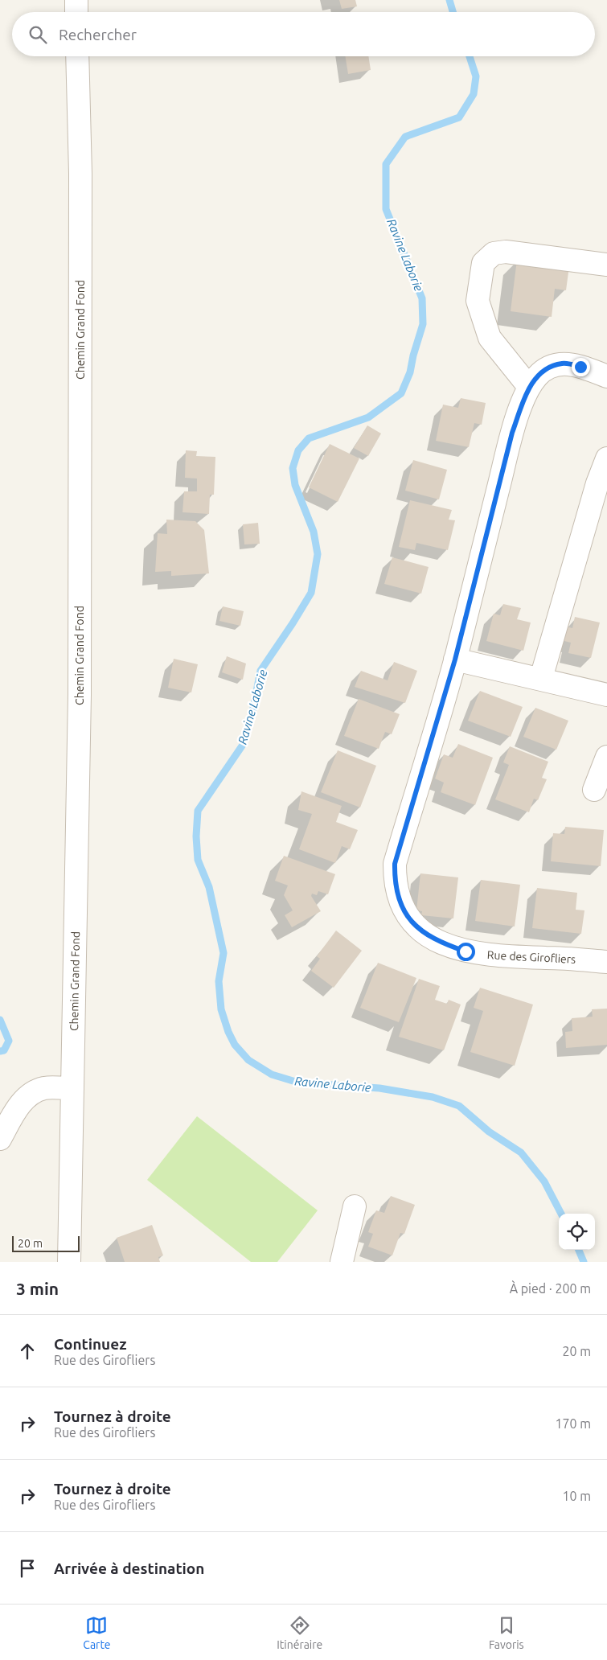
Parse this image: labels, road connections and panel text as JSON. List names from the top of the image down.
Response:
{
  "streets": {
    "street": ["Chemin Grand Fond", "Rue des Girofliers"]
  },
  "water": ["Ravine Laborie"],
  "scale_bar": "20 m",
  "page": {
    "search": "Rechercher",
    "scale": "20 m",
    "heading": ["3 min", "À pied · 200 m"],
    "list": [
      ["Continuez", "Rue des Girofliers", "20 m"],
      ["Tournez à droite", "Rue des Girofliers", "170 m"],
      ["Tournez à droite", "Rue des Girofliers", "10 m"],
      "Arrivée à destination"
    ],
    "nav": ["Carte", "Itinéraire", "Favoris"]
  }
}
